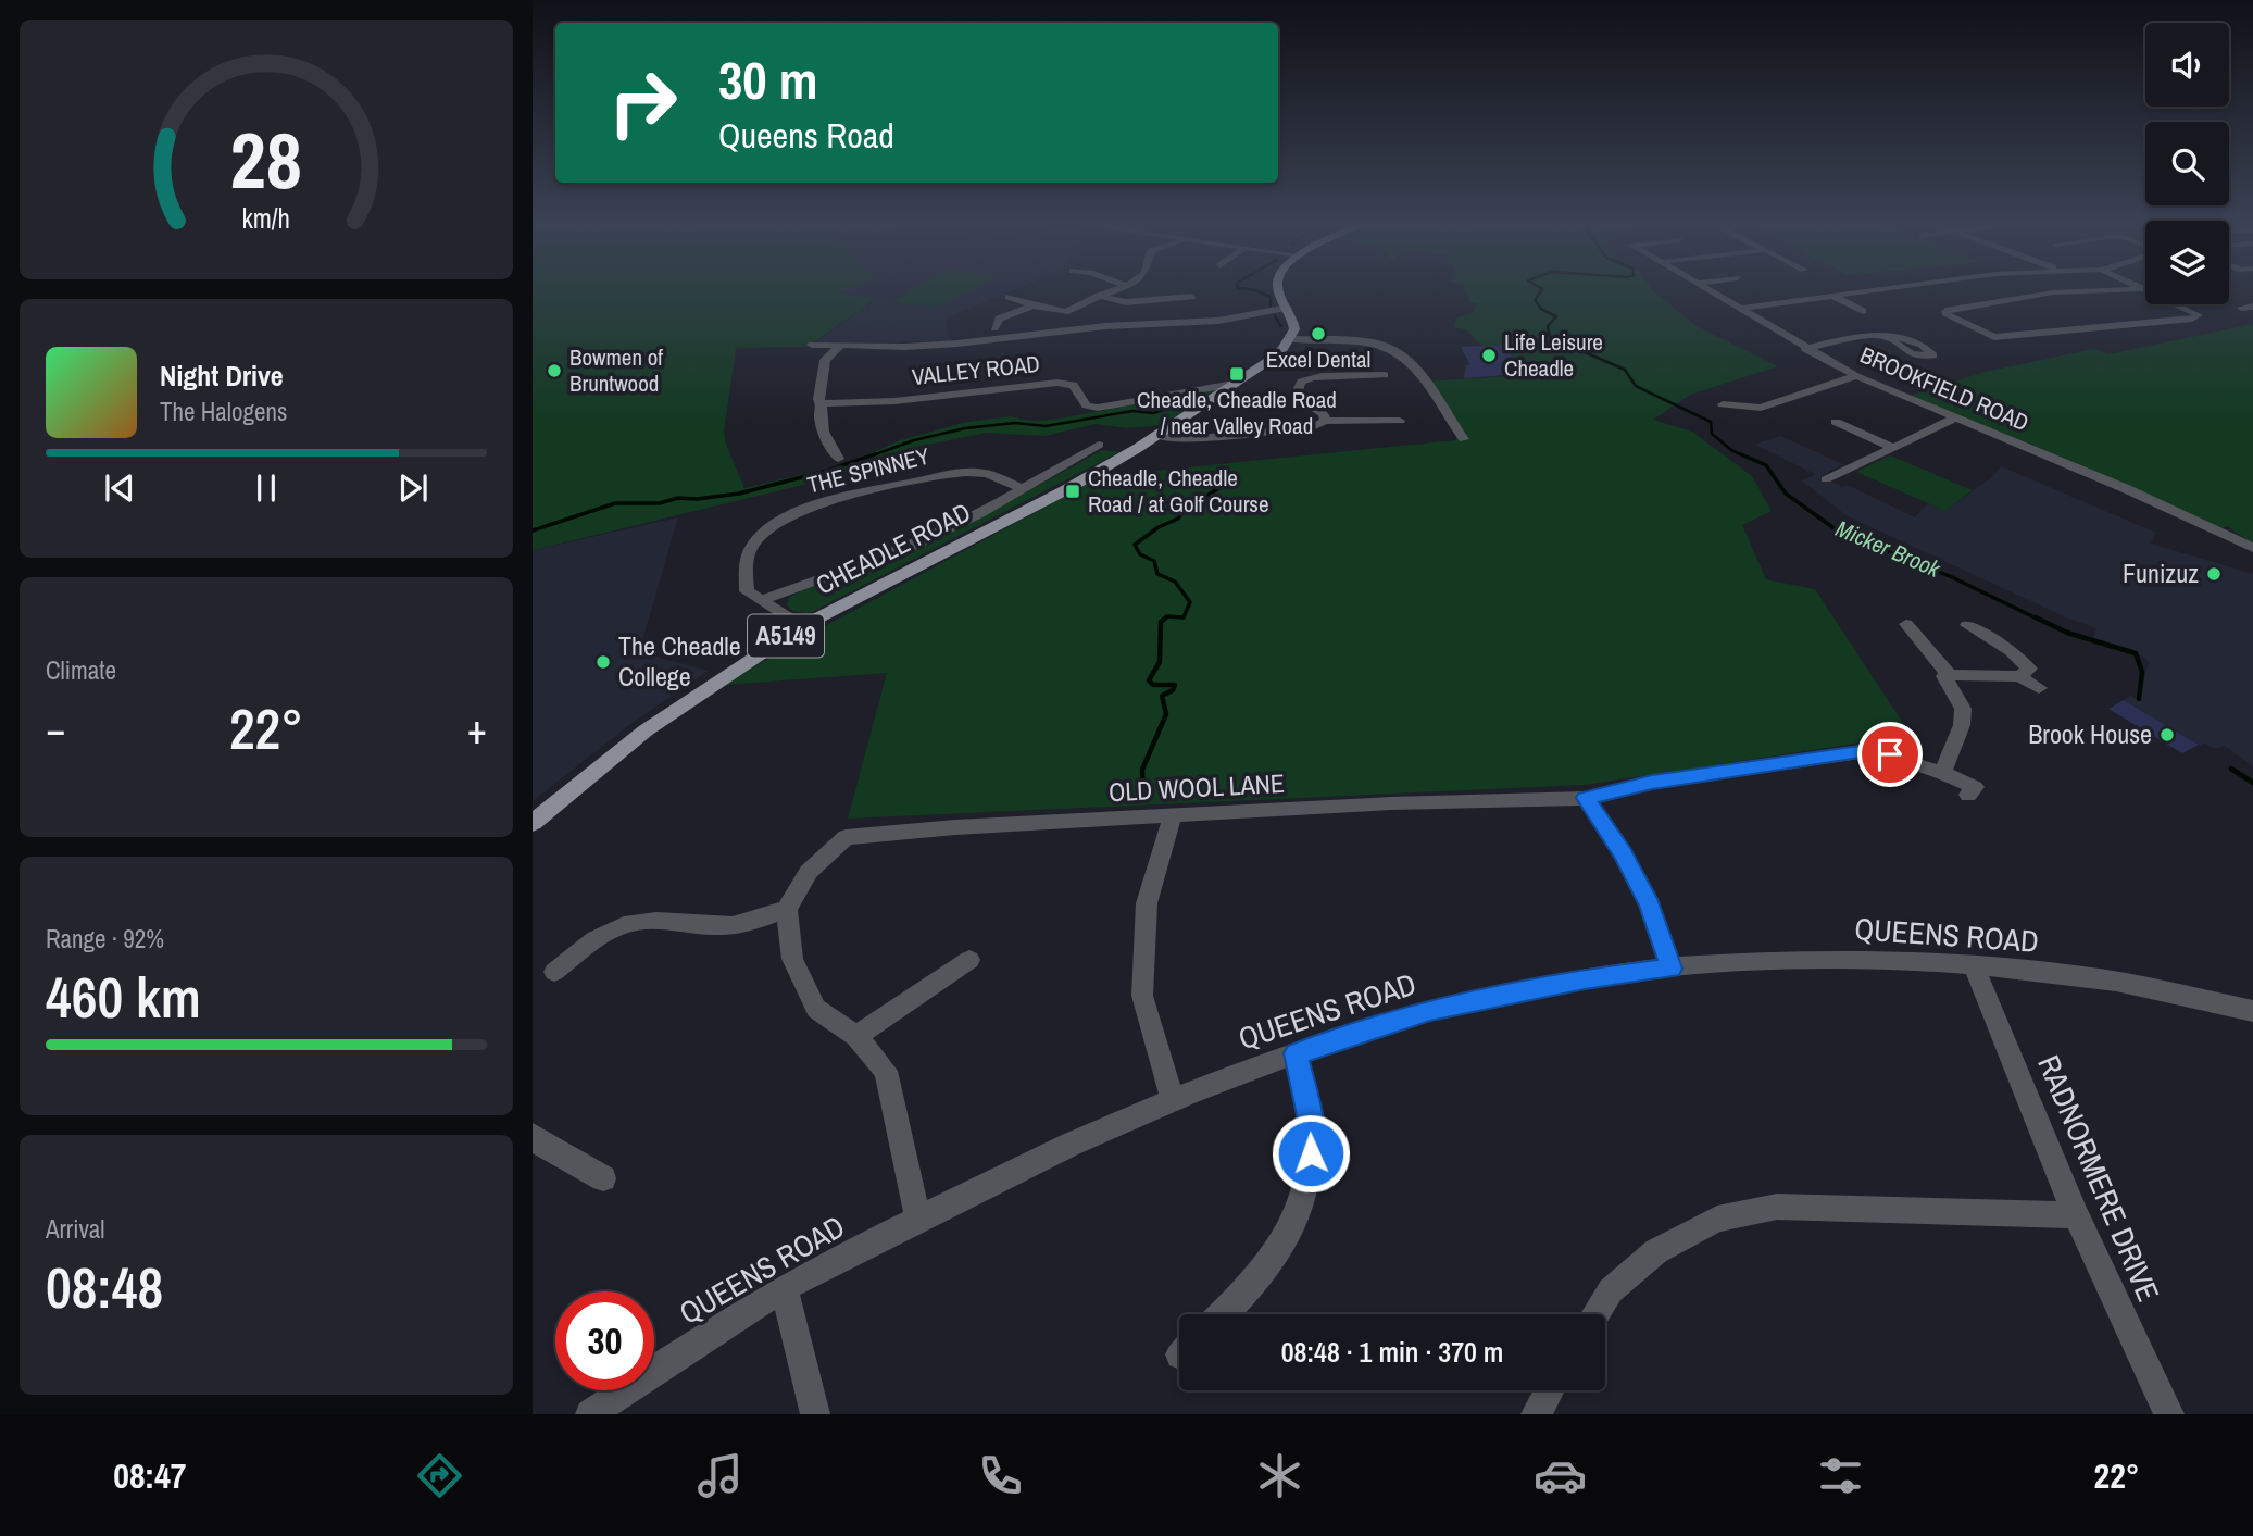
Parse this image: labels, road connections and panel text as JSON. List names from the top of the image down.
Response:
{
  "streets": {
    "main road": ["CHEADLE ROAD", "A5149"],
    "street": [
      "VALLEY ROAD",
      "BROOKFIELD ROAD",
      "THE SPINNEY",
      "OLD WOOL LANE",
      "QUEENS ROAD",
      "RADNORMERE DRIVE"
    ]
  },
  "crossings": [
    ["VALLEY ROAD", "CHEADLE ROAD"],
    ["THE SPINNEY", "CHEADLE ROAD"],
    ["QUEENS ROAD", "RADNORMERE DRIVE"]
  ],
  "water": ["Micker Brook"],
  "places": {
    "other": [
      "Excel Dental",
      "Life Leisure Cheadle",
      "Bowmen of Bruntwood",
      "Funizuz",
      "The Cheadle College",
      "Brook House"
    ],
    "transit": ["Cheadle, Cheadle Road / near Valley Road", "Cheadle, Cheadle Road / at Golf Course"]
  },
  "page": {
    "turn": ["30 m", "Queens Road"],
    "song": ["Night Drive", "The Halogens"],
    "tile": [
      "Climate",
      ["Range · 92%", "460 km"],
      ["Arrival", "08:48"]
    ],
    "heat": ["−", "22°", "+"],
    "limit": "30",
    "trip": "08:48 · 1 min · 370 m",
    "tabs": ["08:47", "22°"],
    "gauge": ["28", "km/h"]
  }
}
